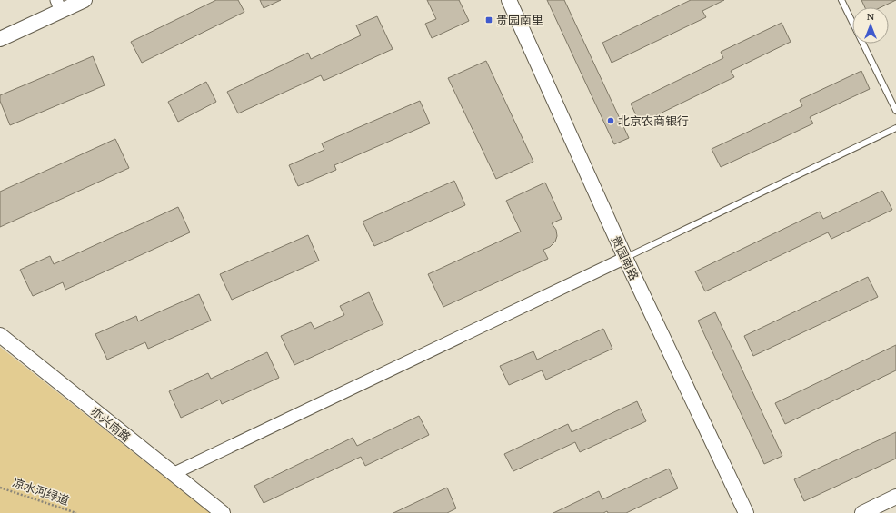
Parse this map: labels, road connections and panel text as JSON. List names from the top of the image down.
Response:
{
  "streets": {
    "street": ["贵园南路", "亦兴南路"],
    "path": ["凉水河绿道"]
  },
  "places": {
    "transit": ["贵园南里"],
    "other": ["北京农商银行"]
  },
  "north": "top"
}
